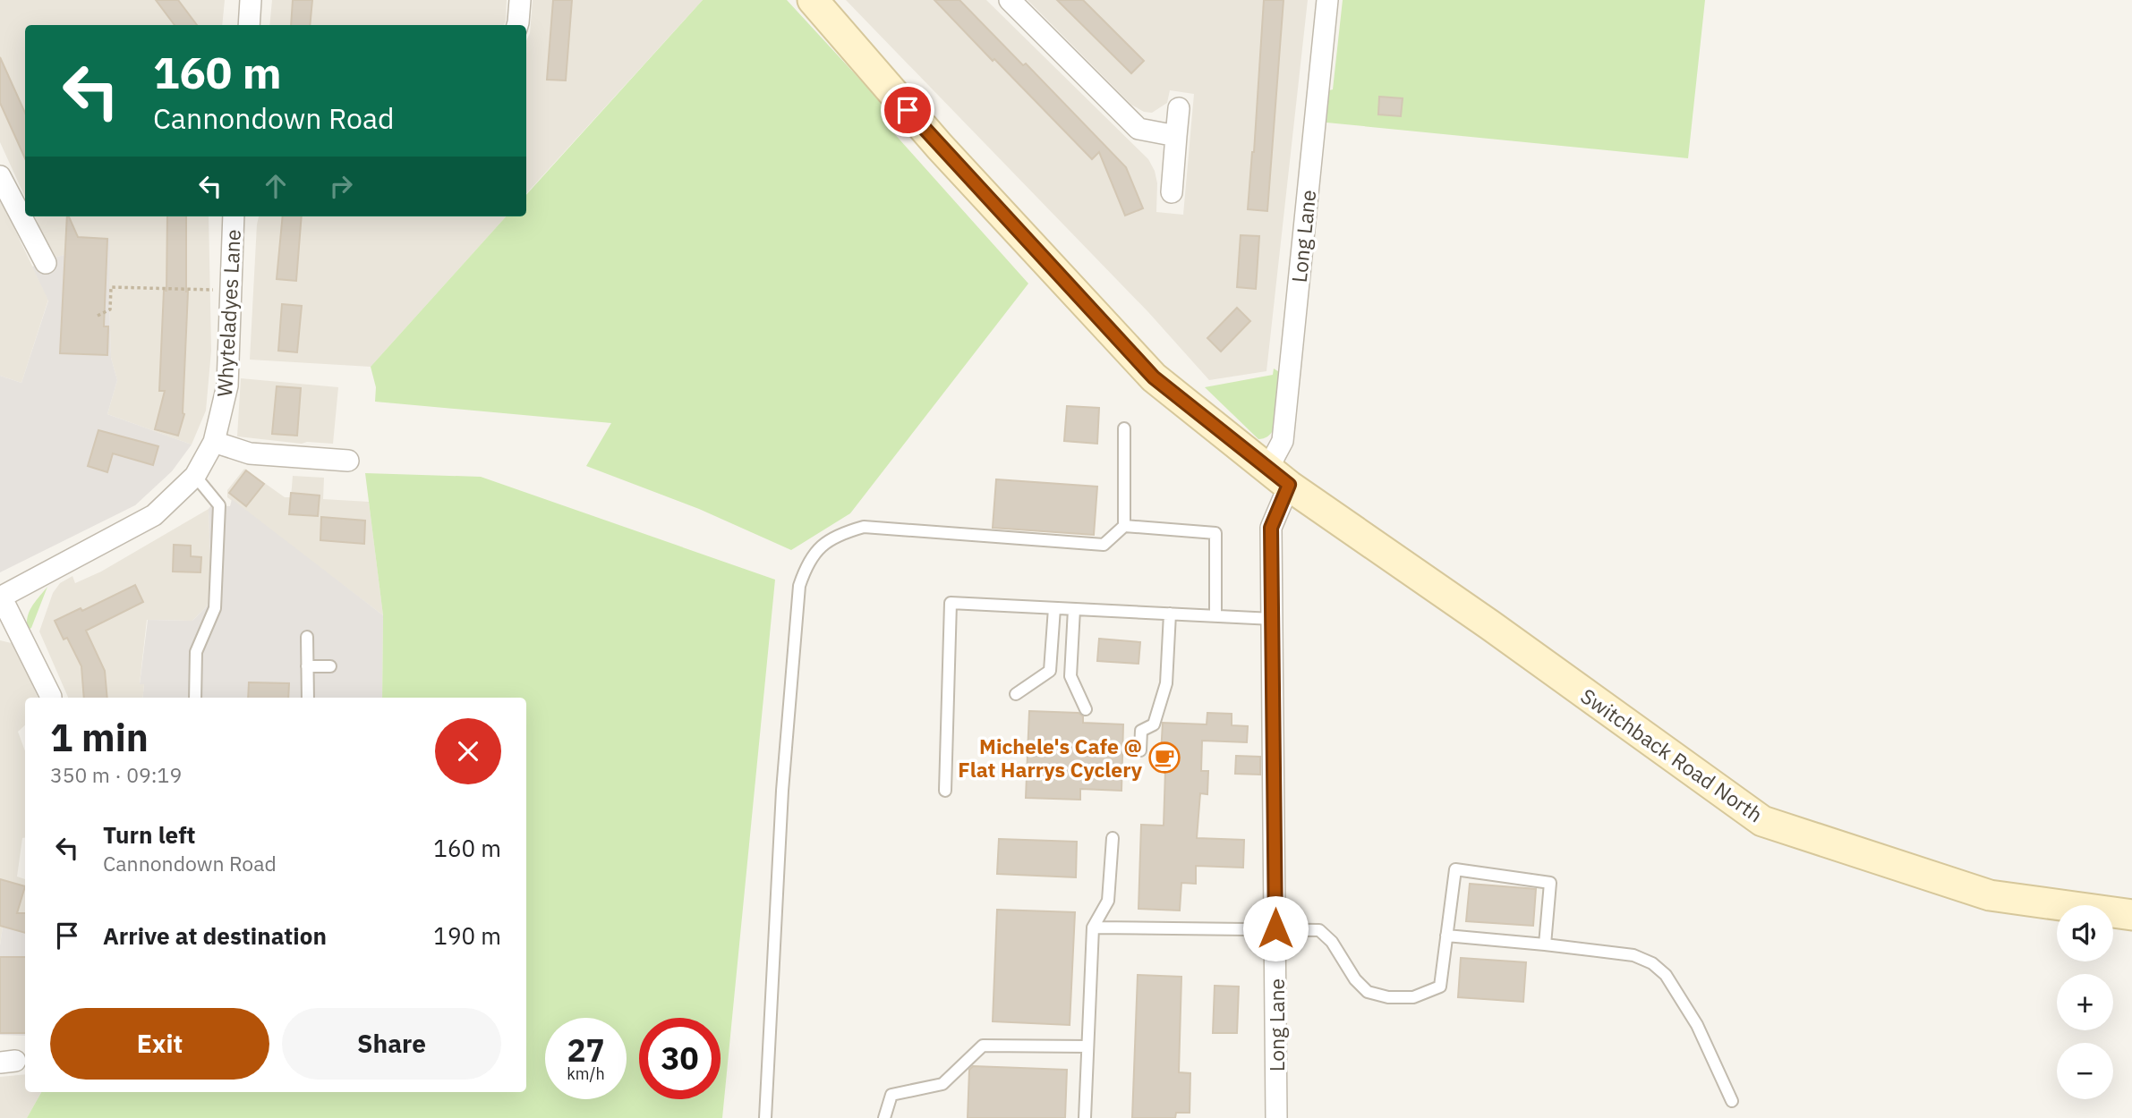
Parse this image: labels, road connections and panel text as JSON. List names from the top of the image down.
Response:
{
  "streets": {
    "main road": ["Switchback Road North"],
    "street": ["Long Lane", "Whyteladyes Lane"]
  },
  "crossings": [
    ["Long Lane", "Switchback Road North"]
  ],
  "places": {
    "cafe": ["Michele's Cafe @ Flat Harrys Cyclery"]
  },
  "page": {
    "turn": ["160 m", "Cannondown Road"],
    "heading": ["1 min", "350 m · 09:19"],
    "list": [
      {
        "name": "Turn left",
        "note": "Cannondown Road",
        "value": "160 m"
      },
      {
        "name": "Arrive at destination",
        "value": "190 m"
      }
    ],
    "map_buttons": ["+", "−"],
    "buttons": ["Exit", "Share"],
    "speed": "27 km/h",
    "limit": "30"
  }
}
